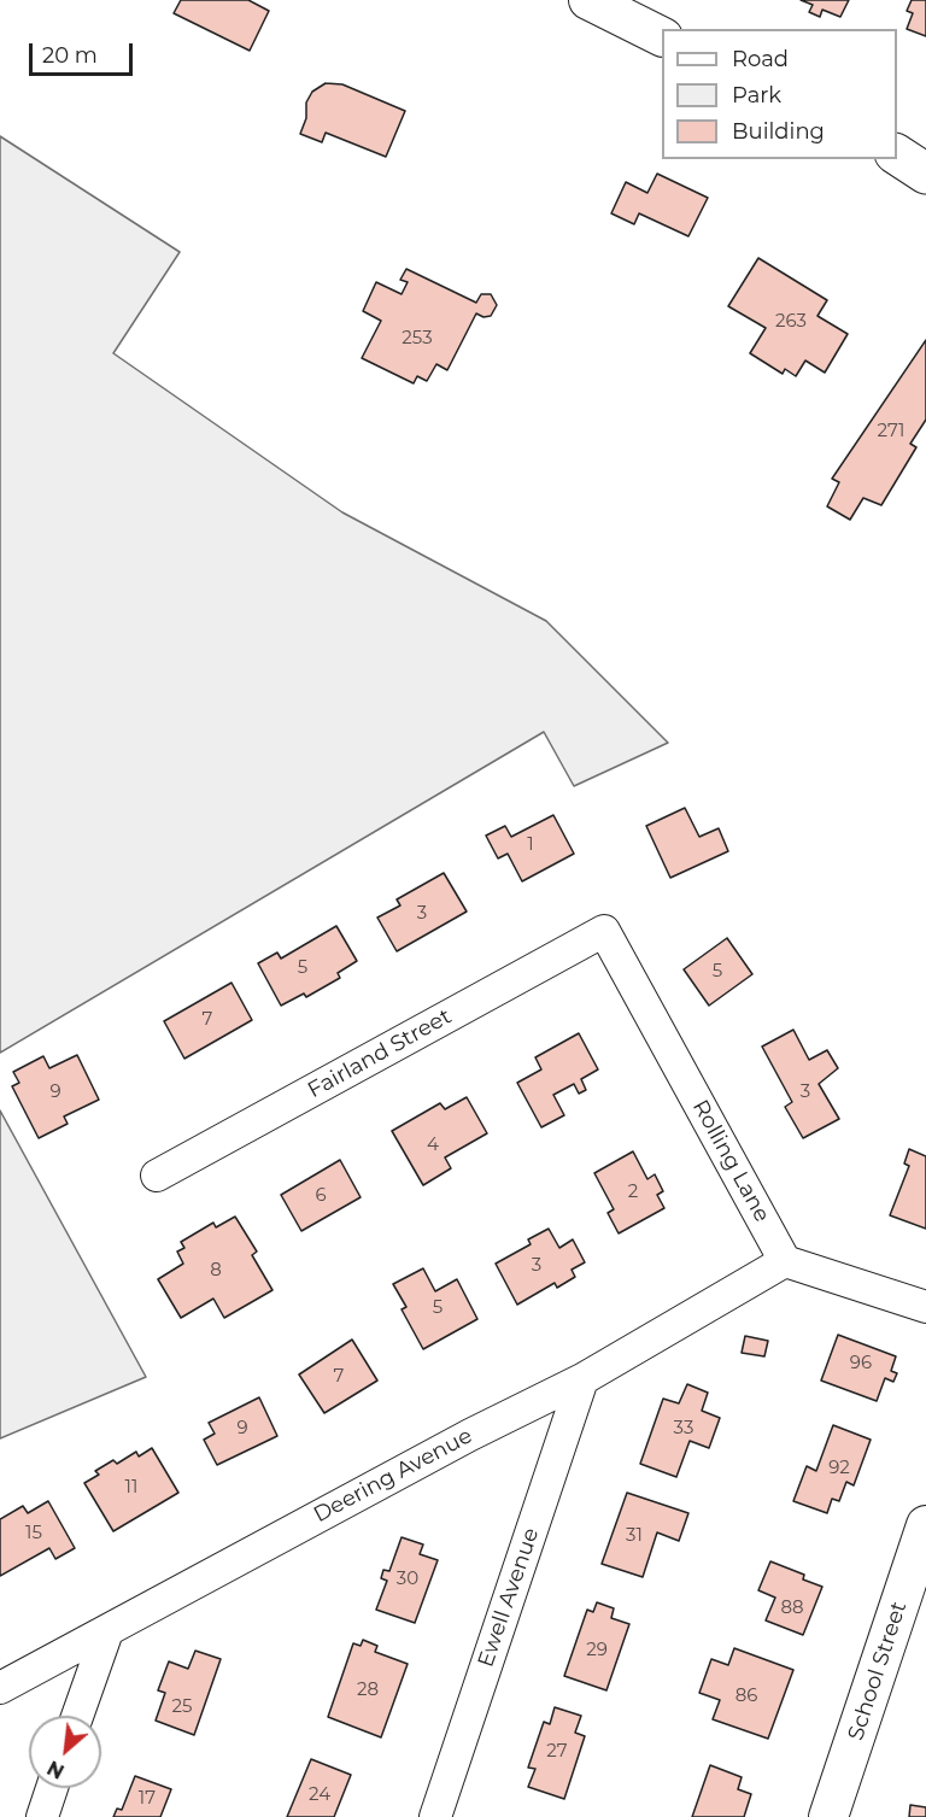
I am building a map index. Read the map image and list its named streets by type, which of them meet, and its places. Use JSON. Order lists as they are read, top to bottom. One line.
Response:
{"streets":{"street":["Fairland Street","Rolling Lane","Deering Avenue","Ewell Avenue","School Street"]},"crossings":[["Fairland Street","Rolling Lane"],["Rolling Lane","Deering Avenue"],["Deering Avenue","Ewell Avenue"]],"house_numbers":["263","253","271","1","3","5","5","7","9","3","4","2","6","3","8","5","96","7","9","33","92","11","15","31","30","88","29","28","86","25","27","24","17"],"legend":["Road","Park","Building"],"scale_bar":"20 m","north":"bottom left"}
